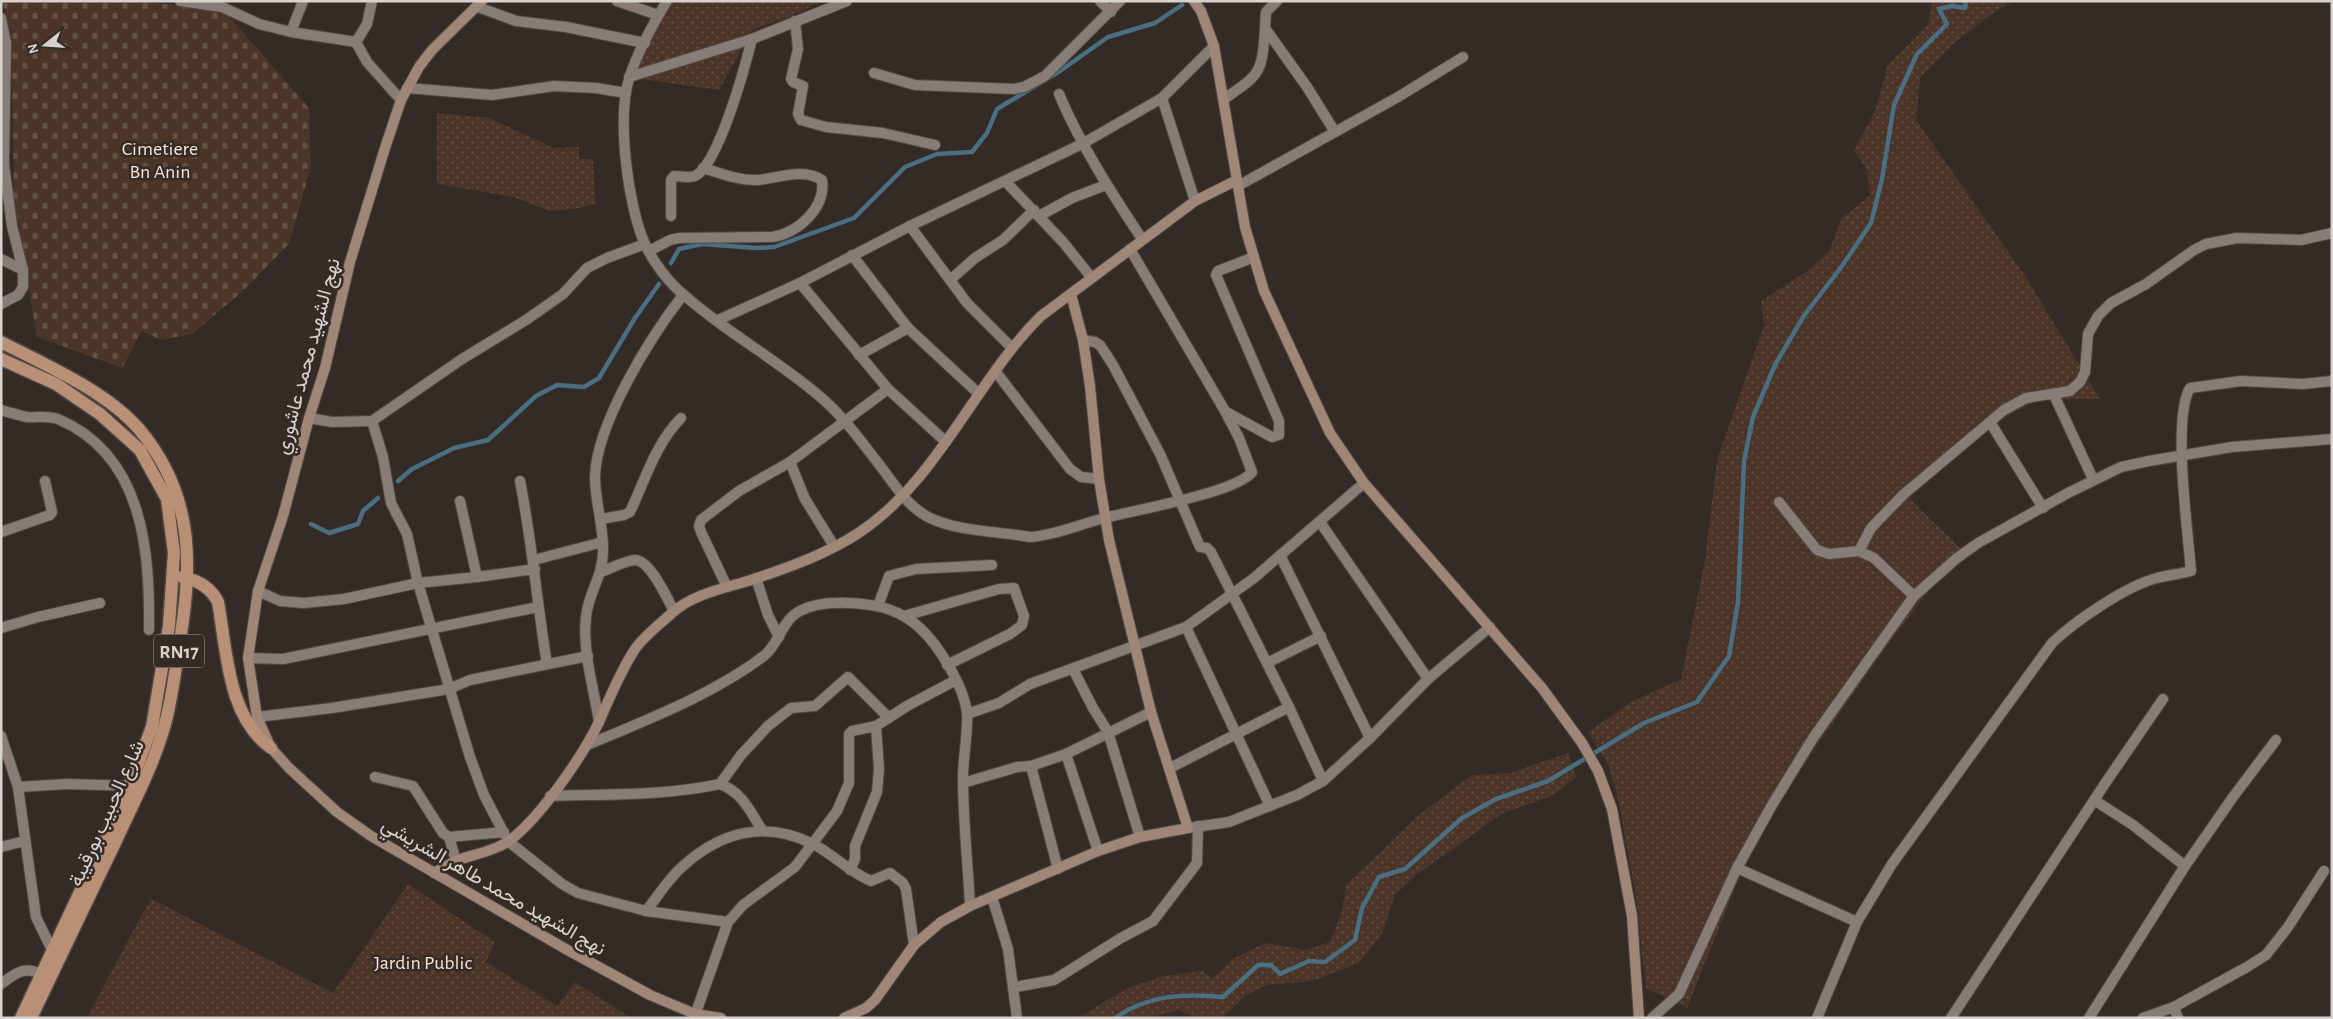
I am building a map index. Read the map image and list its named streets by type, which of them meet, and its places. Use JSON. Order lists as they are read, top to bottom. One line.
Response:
{"streets":{"main road":["RN17","شارع الحبيب بورقيبة"],"street":["نهج الشهيد محمد عاشوري","نهج الشهيد محمد طاهر الشريشي"]},"crossings":[["نهج الشهيد محمد عاشوري","نهج الشهيد محمد طاهر الشريشي"]],"parks":["Cimetiere Bn Anin","Jardin Public"],"north":"left"}
